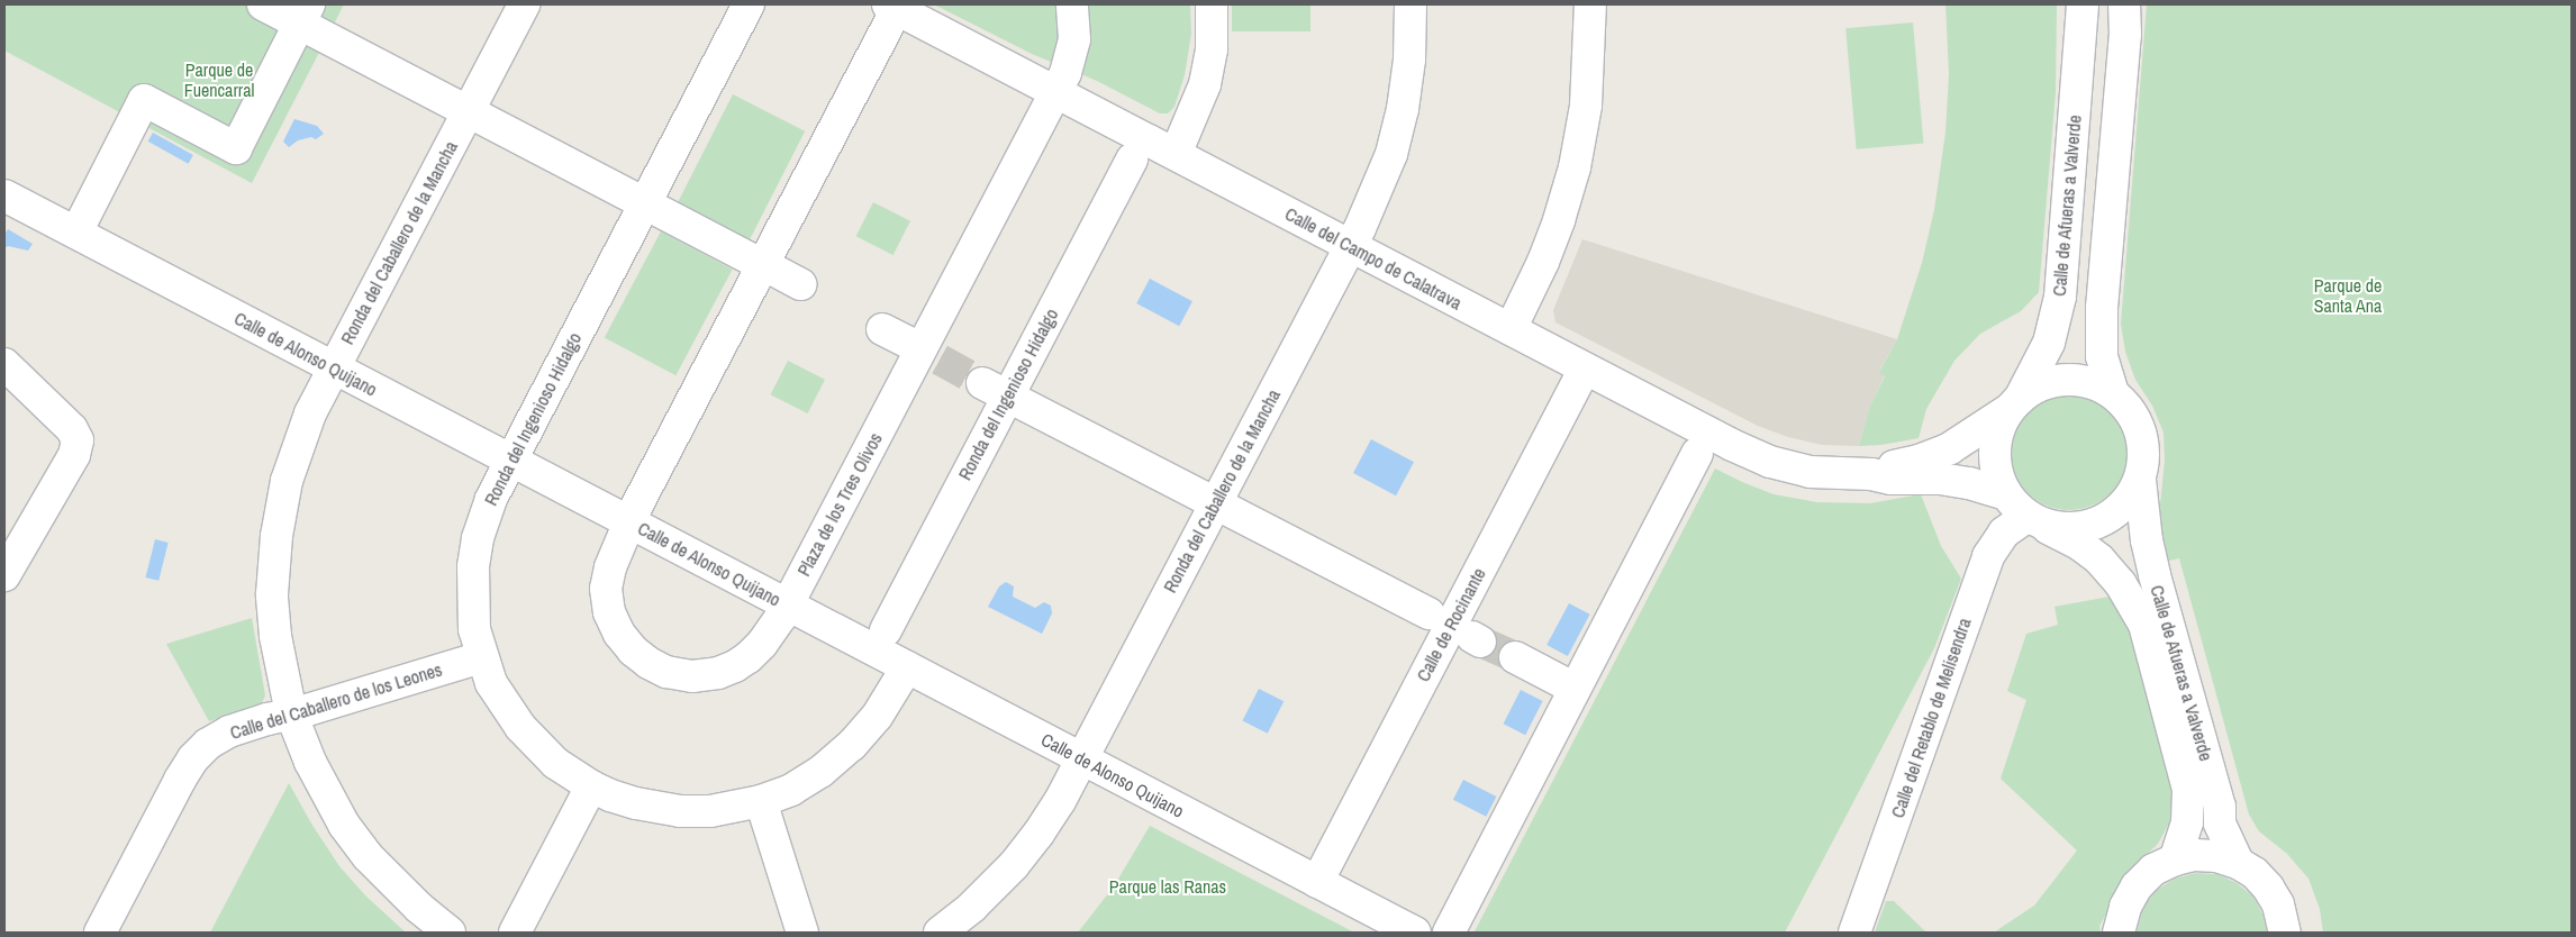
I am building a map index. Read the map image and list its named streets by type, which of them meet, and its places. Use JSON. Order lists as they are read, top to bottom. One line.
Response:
{"streets":{"street":["Calle de Afueras a Valverde","Ronda del Caballero de la Mancha","Calle del Campo de Calatrava","Calle de Alonso Quijano","Ronda del Ingenioso Hidalgo","Plaza de los Tres Olivos","Calle de Rocinante","Calle del Caballero de los Leones","Calle del Retablo de Melisendra"]},"crossings":[["Calle de Afueras a Valverde","Calle del Campo de Calatrava"],["Calle de Afueras a Valverde","Calle del Retablo de Melisendra"],["Ronda del Caballero de la Mancha","Calle del Campo de Calatrava"],["Ronda del Caballero de la Mancha","Calle de Alonso Quijano"],["Ronda del Caballero de la Mancha","Calle del Caballero de los Leones"],["Calle del Campo de Calatrava","Plaza de los Tres Olivos"],["Calle del Campo de Calatrava","Calle de Rocinante"],["Calle del Campo de Calatrava","Calle del Retablo de Melisendra"],["Calle de Alonso Quijano","Ronda del Ingenioso Hidalgo"],["Calle de Alonso Quijano","Plaza de los Tres Olivos"],["Calle de Alonso Quijano","Calle de Rocinante"],["Ronda del Ingenioso Hidalgo","Calle del Caballero de los Leones"]],"parks":["Parque de Fuencarral","Parque de Santa Ana","Parque las Ranas"]}
